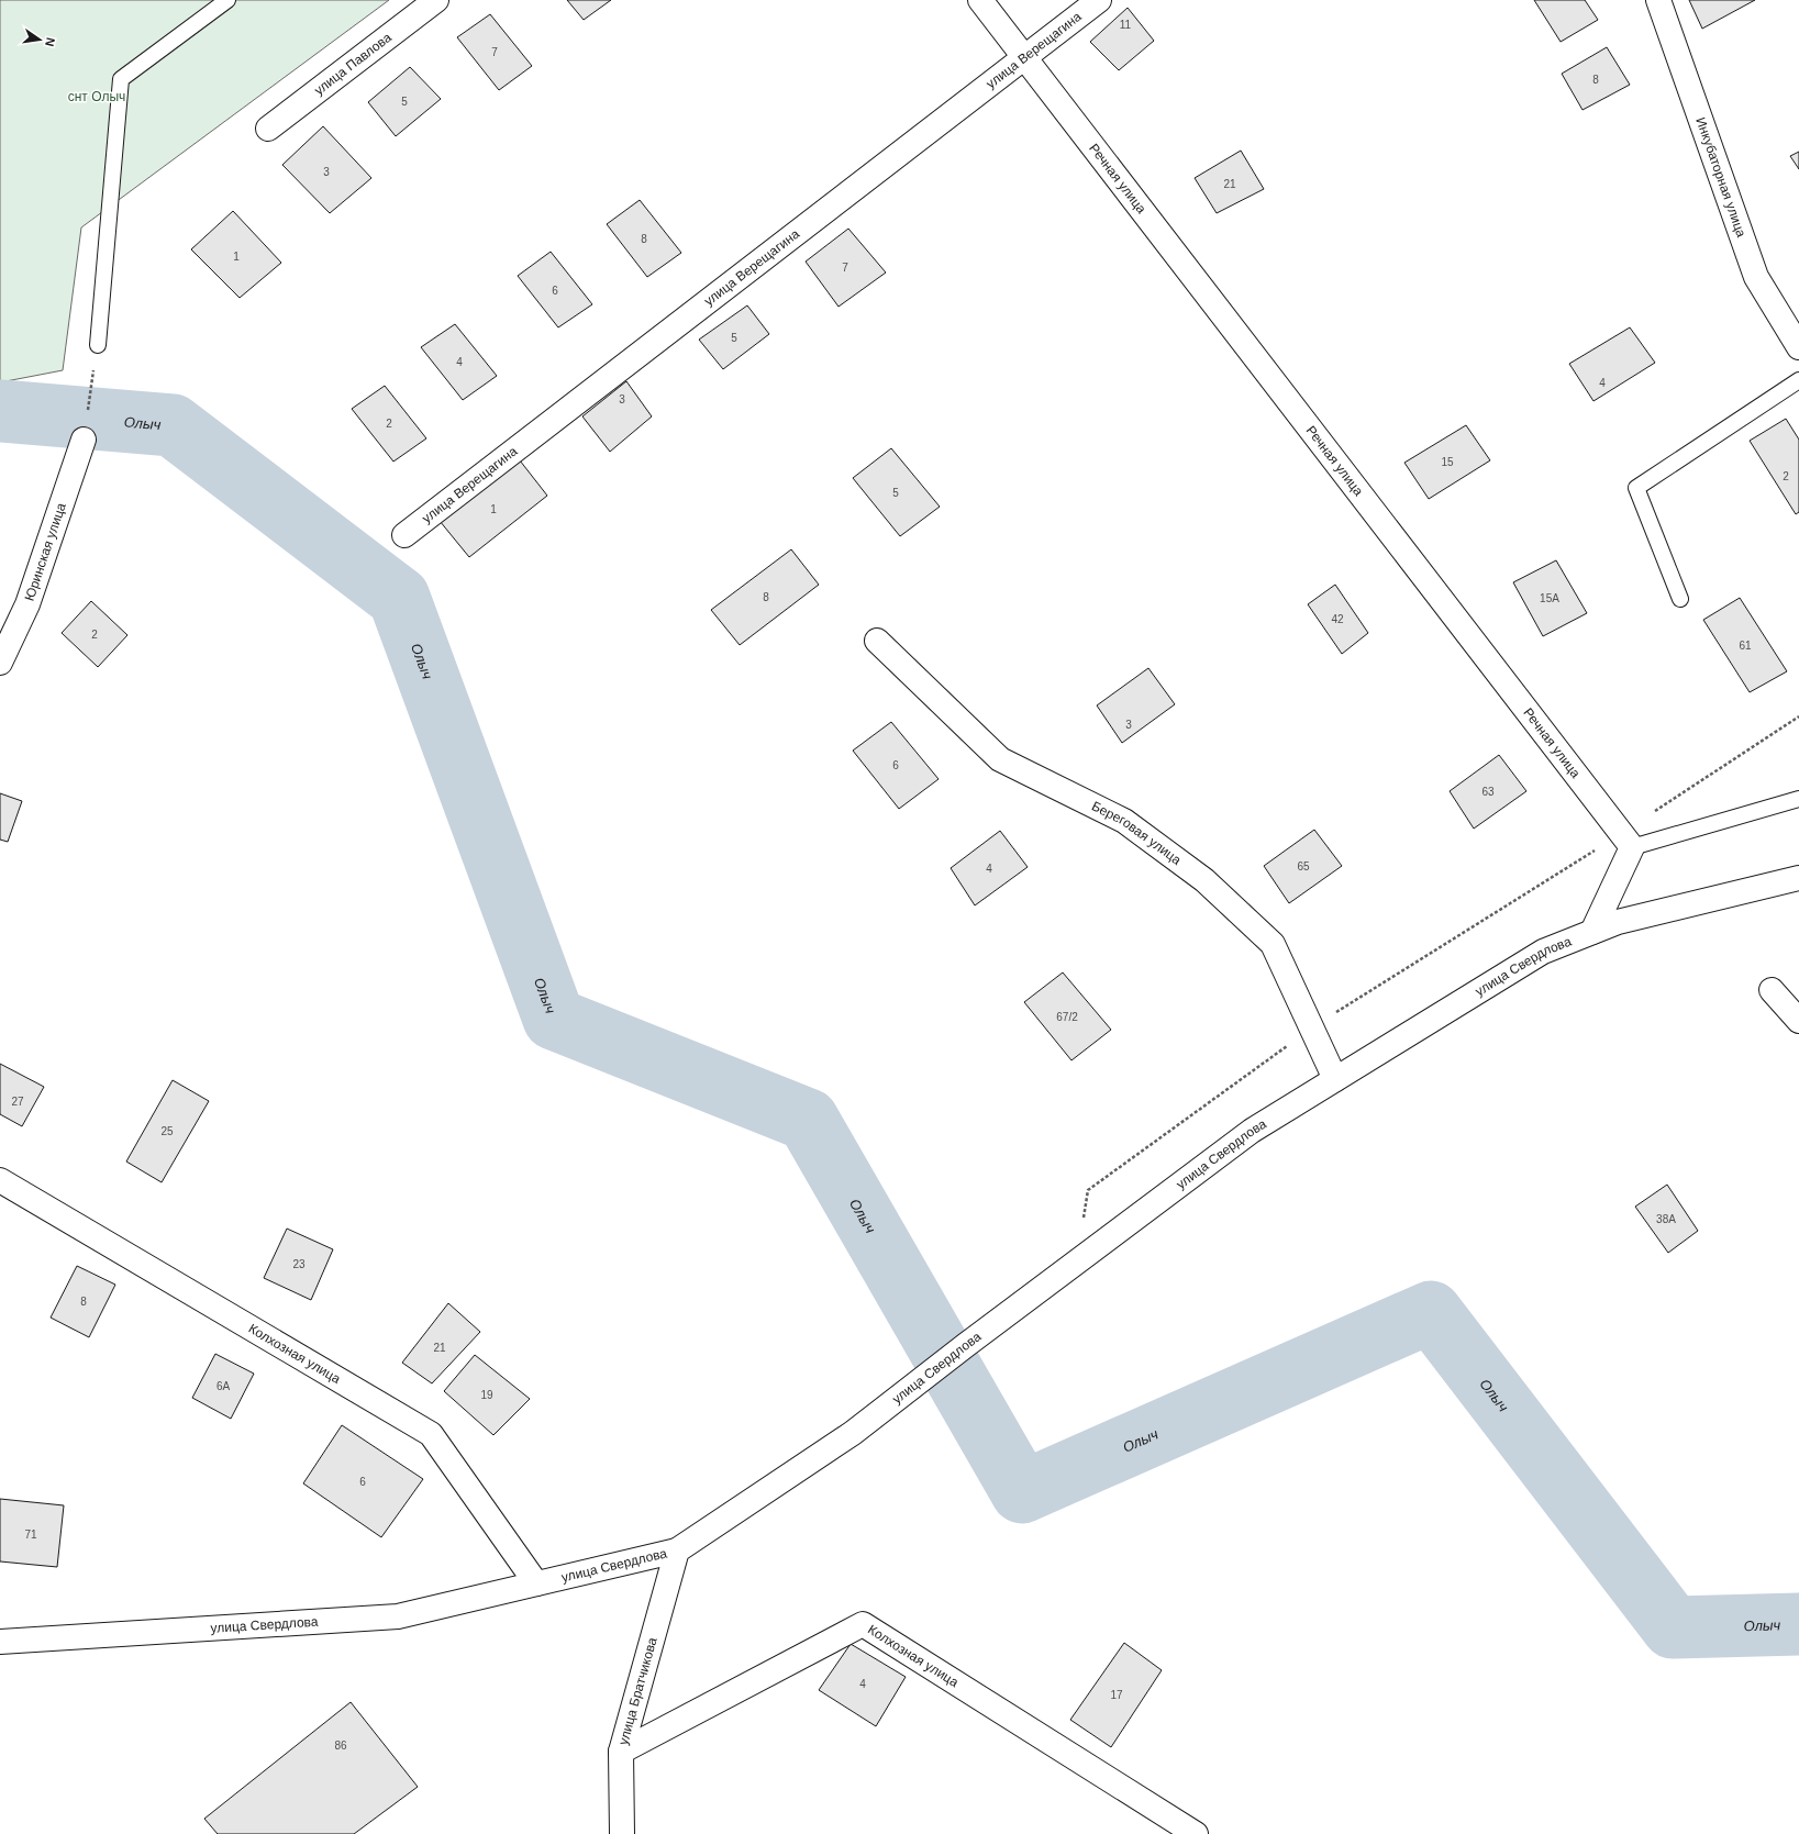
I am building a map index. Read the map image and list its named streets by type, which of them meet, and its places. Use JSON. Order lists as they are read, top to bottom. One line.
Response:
{"streets":{"street":["улица Верещагина","улица Павлова","Инкубаторная улица","Речная улица","Юринская улица","Береговая улица","улица Свердлова","Колхозная улица","улица Братчикова"]},"crossings":[["улица Верещагина","Речная улица"],["Береговая улица","улица Свердлова"],["улица Свердлова","Колхозная улица"],["улица Свердлова","улица Братчикова"],["Колхозная улица","улица Братчикова"]],"water":["Олыч"],"parks":["снт Олыч"],"house_numbers":["11","7","8","5","3","21","8","1","7","6","5","4","4","3","2","15","2","5","1","8","15А","42","2","61","3","6","63","65","4","67/2","27","25","38А","23","8","21","6А","19","6","71","4","17","86"],"north":"right"}
